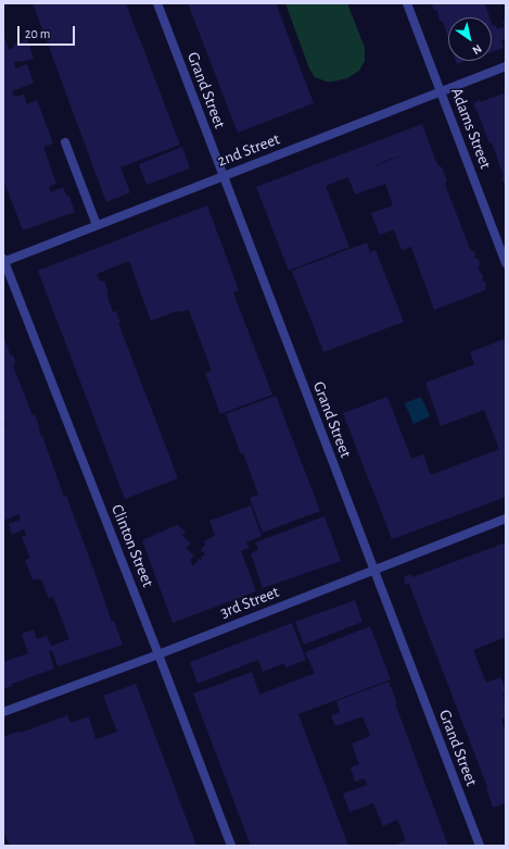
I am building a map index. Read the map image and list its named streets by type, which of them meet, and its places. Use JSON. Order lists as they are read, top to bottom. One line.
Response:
{"streets":{"street":["Grand Street","Adams Street","2nd Street","Clinton Street","3rd Street"]},"crossings":[["Grand Street","2nd Street"],["Grand Street","3rd Street"],["Adams Street","2nd Street"],["2nd Street","Clinton Street"],["Clinton Street","3rd Street"]],"scale_bar":"20 m","north":"bottom right"}
